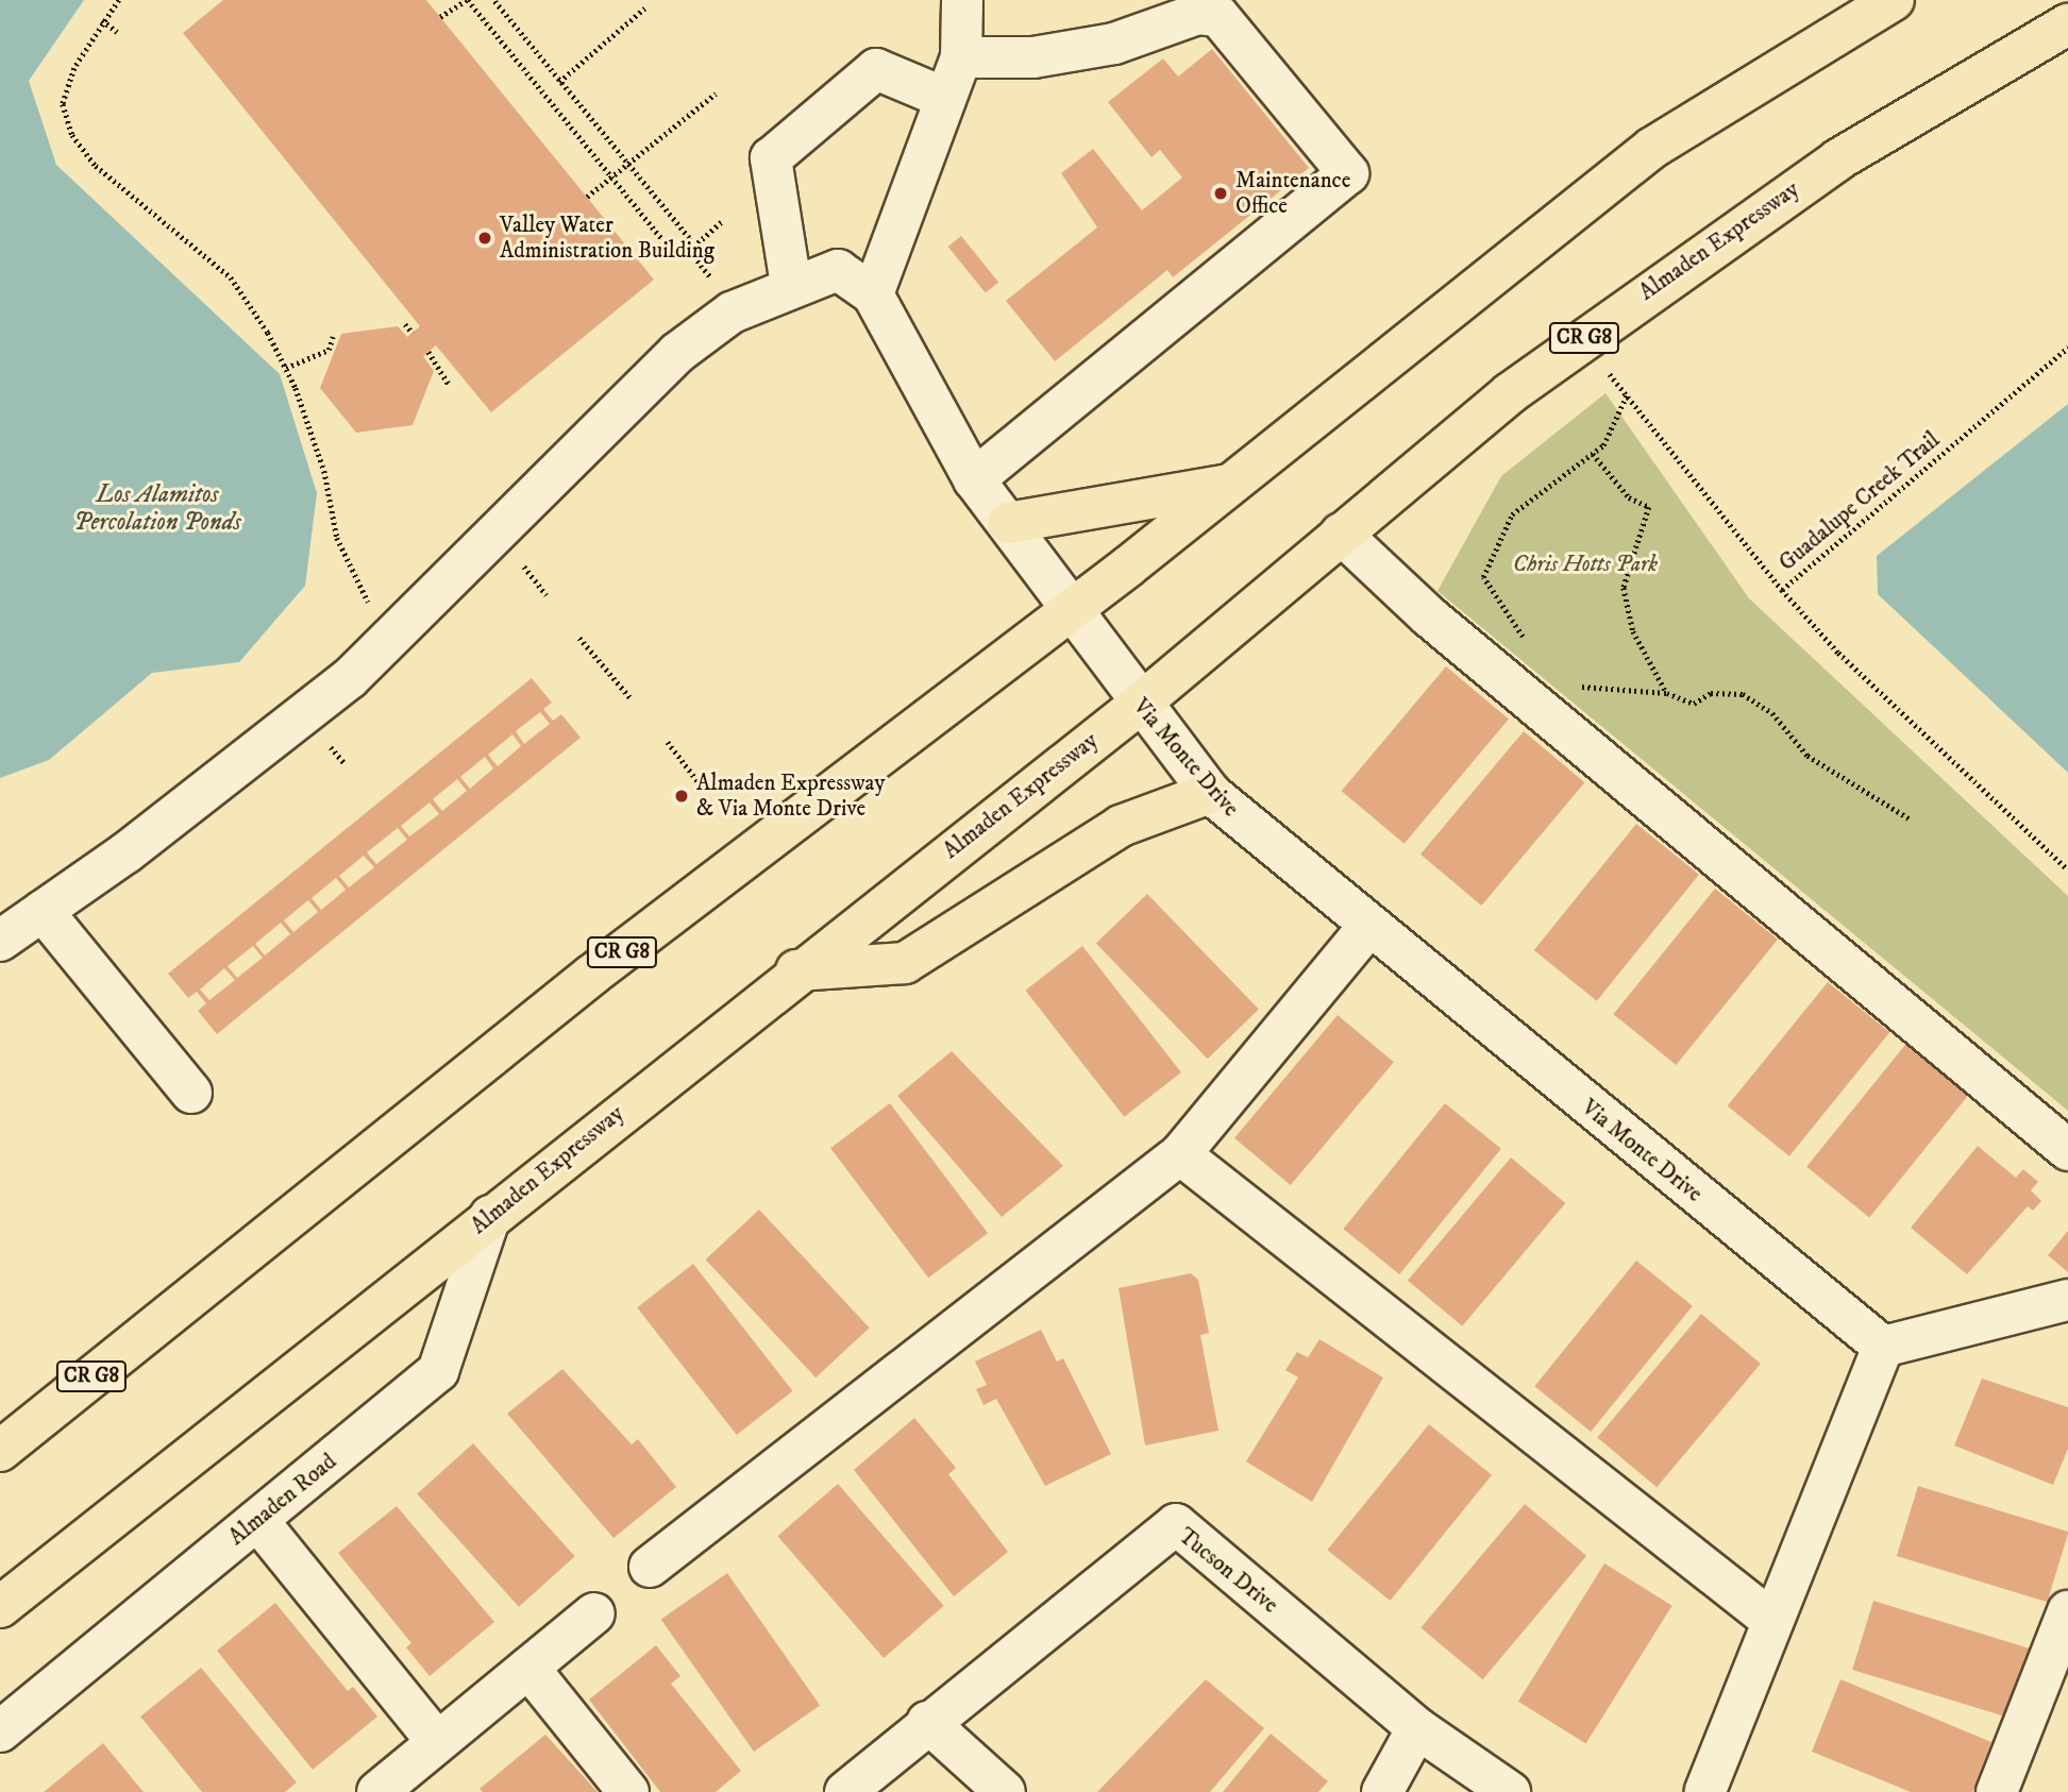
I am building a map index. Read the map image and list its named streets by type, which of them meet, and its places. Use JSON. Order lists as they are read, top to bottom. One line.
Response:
{"streets":{"main road":["Almaden Expressway","CR G8"],"street":["Via Monte Drive","Almaden Road","Tucson Drive"],"path":["Guadalupe Creek Trail"]},"crossings":[["Almaden Expressway","Guadalupe Creek Trail"],["Almaden Expressway","Via Monte Drive"],["Almaden Expressway","Almaden Road"],["CR G8","Via Monte Drive"]],"water":["Los Alamitos Percolation Ponds"],"parks":["Chris Hotts Park"],"places":["Maintenance Office","Valley Water Administration Building","Almaden Expressway & Via Monte Drive"]}
